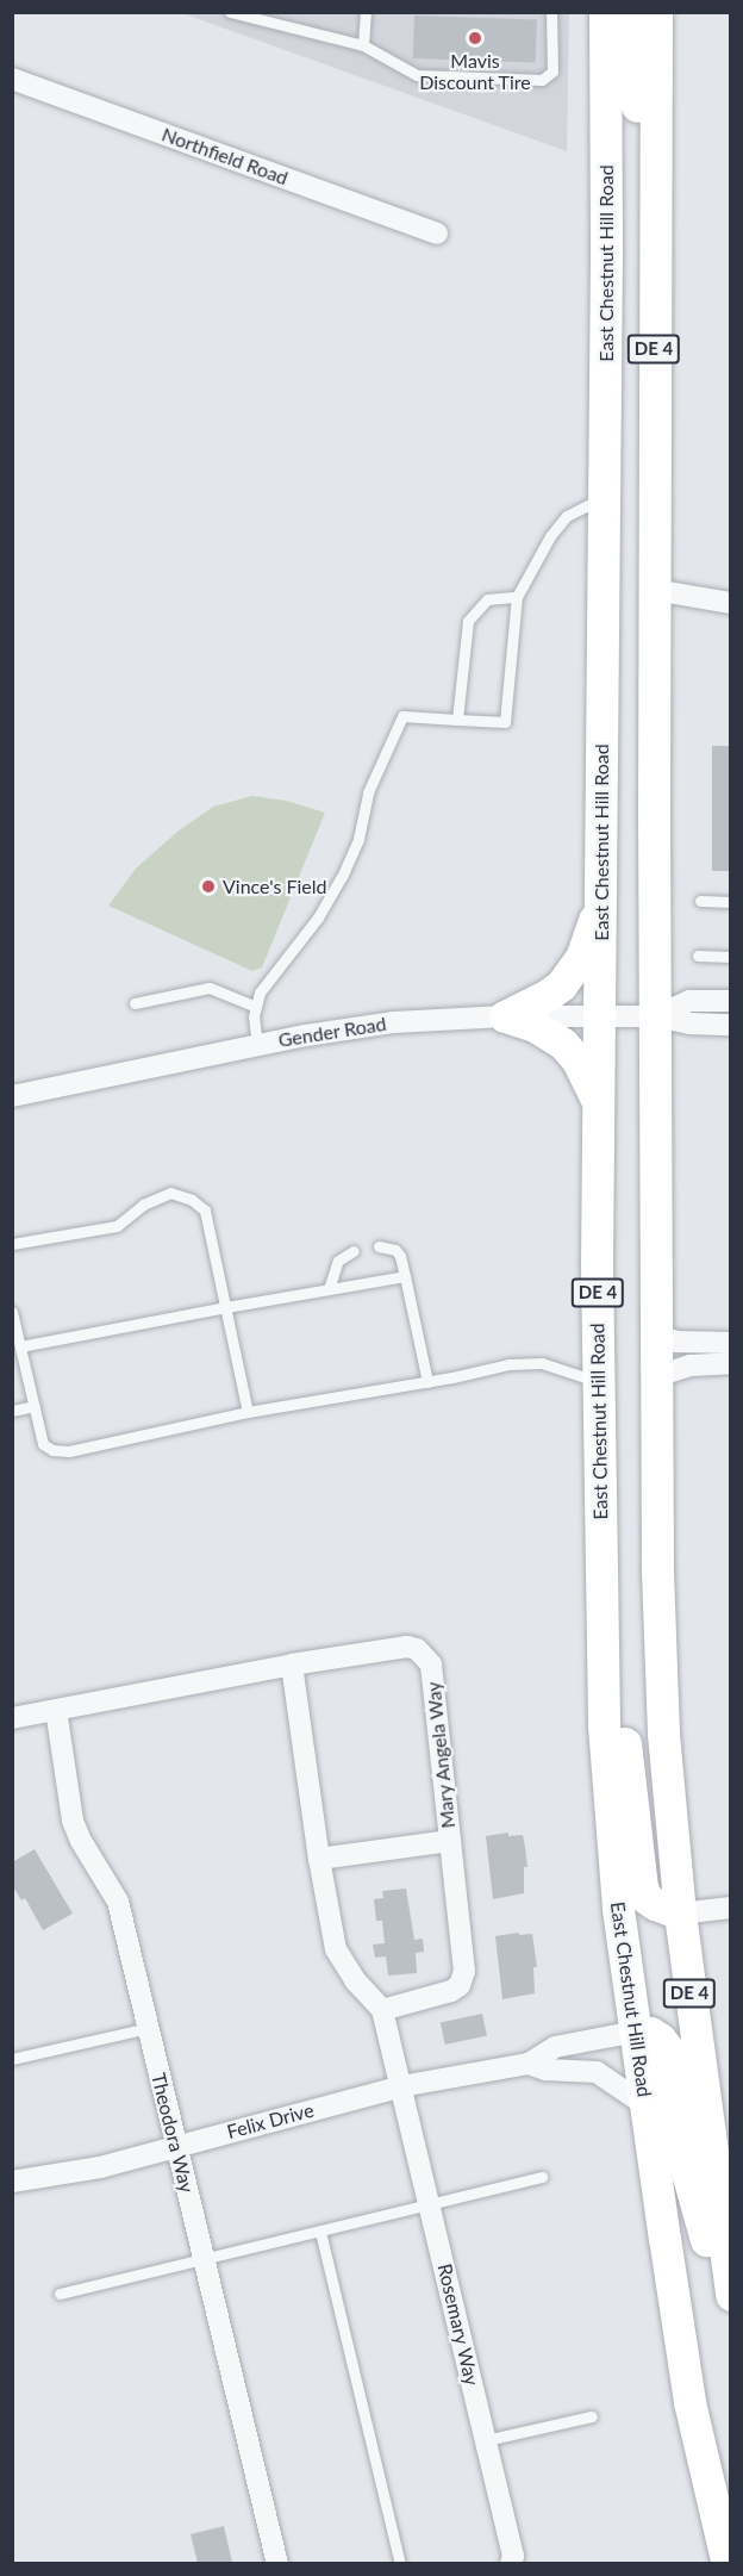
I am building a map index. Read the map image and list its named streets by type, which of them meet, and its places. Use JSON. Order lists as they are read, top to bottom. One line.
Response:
{"streets":{"main road":["East Chestnut Hill Road","DE 4"],"street":["Northfield Road","Gender Road","Mary Angela Way","Felix Drive","Theodora Way","Rosemary Way"]},"crossings":[["East Chestnut Hill Road","Gender Road"],["East Chestnut Hill Road","Felix Drive"],["DE 4","Gender Road"],["Mary Angela Way","Theodora Way"],["Felix Drive","Theodora Way"],["Felix Drive","Rosemary Way"]],"places":["Mavis Discount Tire","Vince's Field"]}
